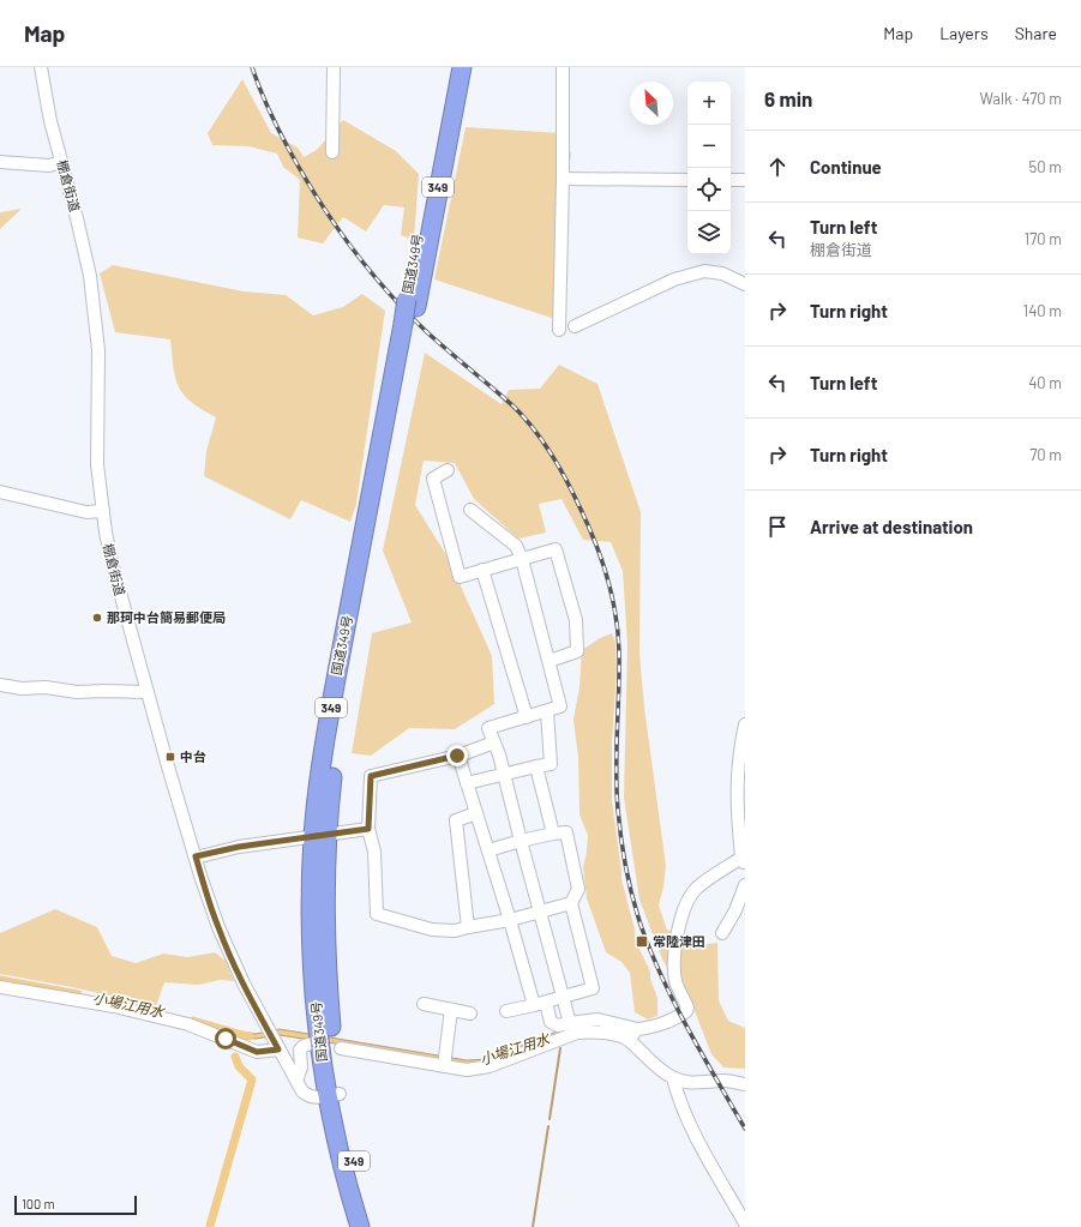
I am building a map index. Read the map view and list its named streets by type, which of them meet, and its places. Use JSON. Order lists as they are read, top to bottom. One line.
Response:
{"streets":{"highway":["349","国道349号"],"street":["棚倉街道"]},"crossings":[["棚倉街道","国道349号"]],"water":["小場江用水"],"places":{"other":["那珂中台簡易郵便局"],"transit":["中台","常陸津田"]},"scale_bar":"100 m","north":"top left","page":{"header":"Map","nav":["Map","Layers","Share"],"heading":["6 min","Walk · 470 m"],"map_buttons":["+","−"],"list":[["Continue","50 m"],["Turn left","棚倉街道","170 m"],["Turn right","140 m"],["Turn left","40 m"],["Turn right","70 m"],"Arrive at destination"],"scale":"100 m"}}
